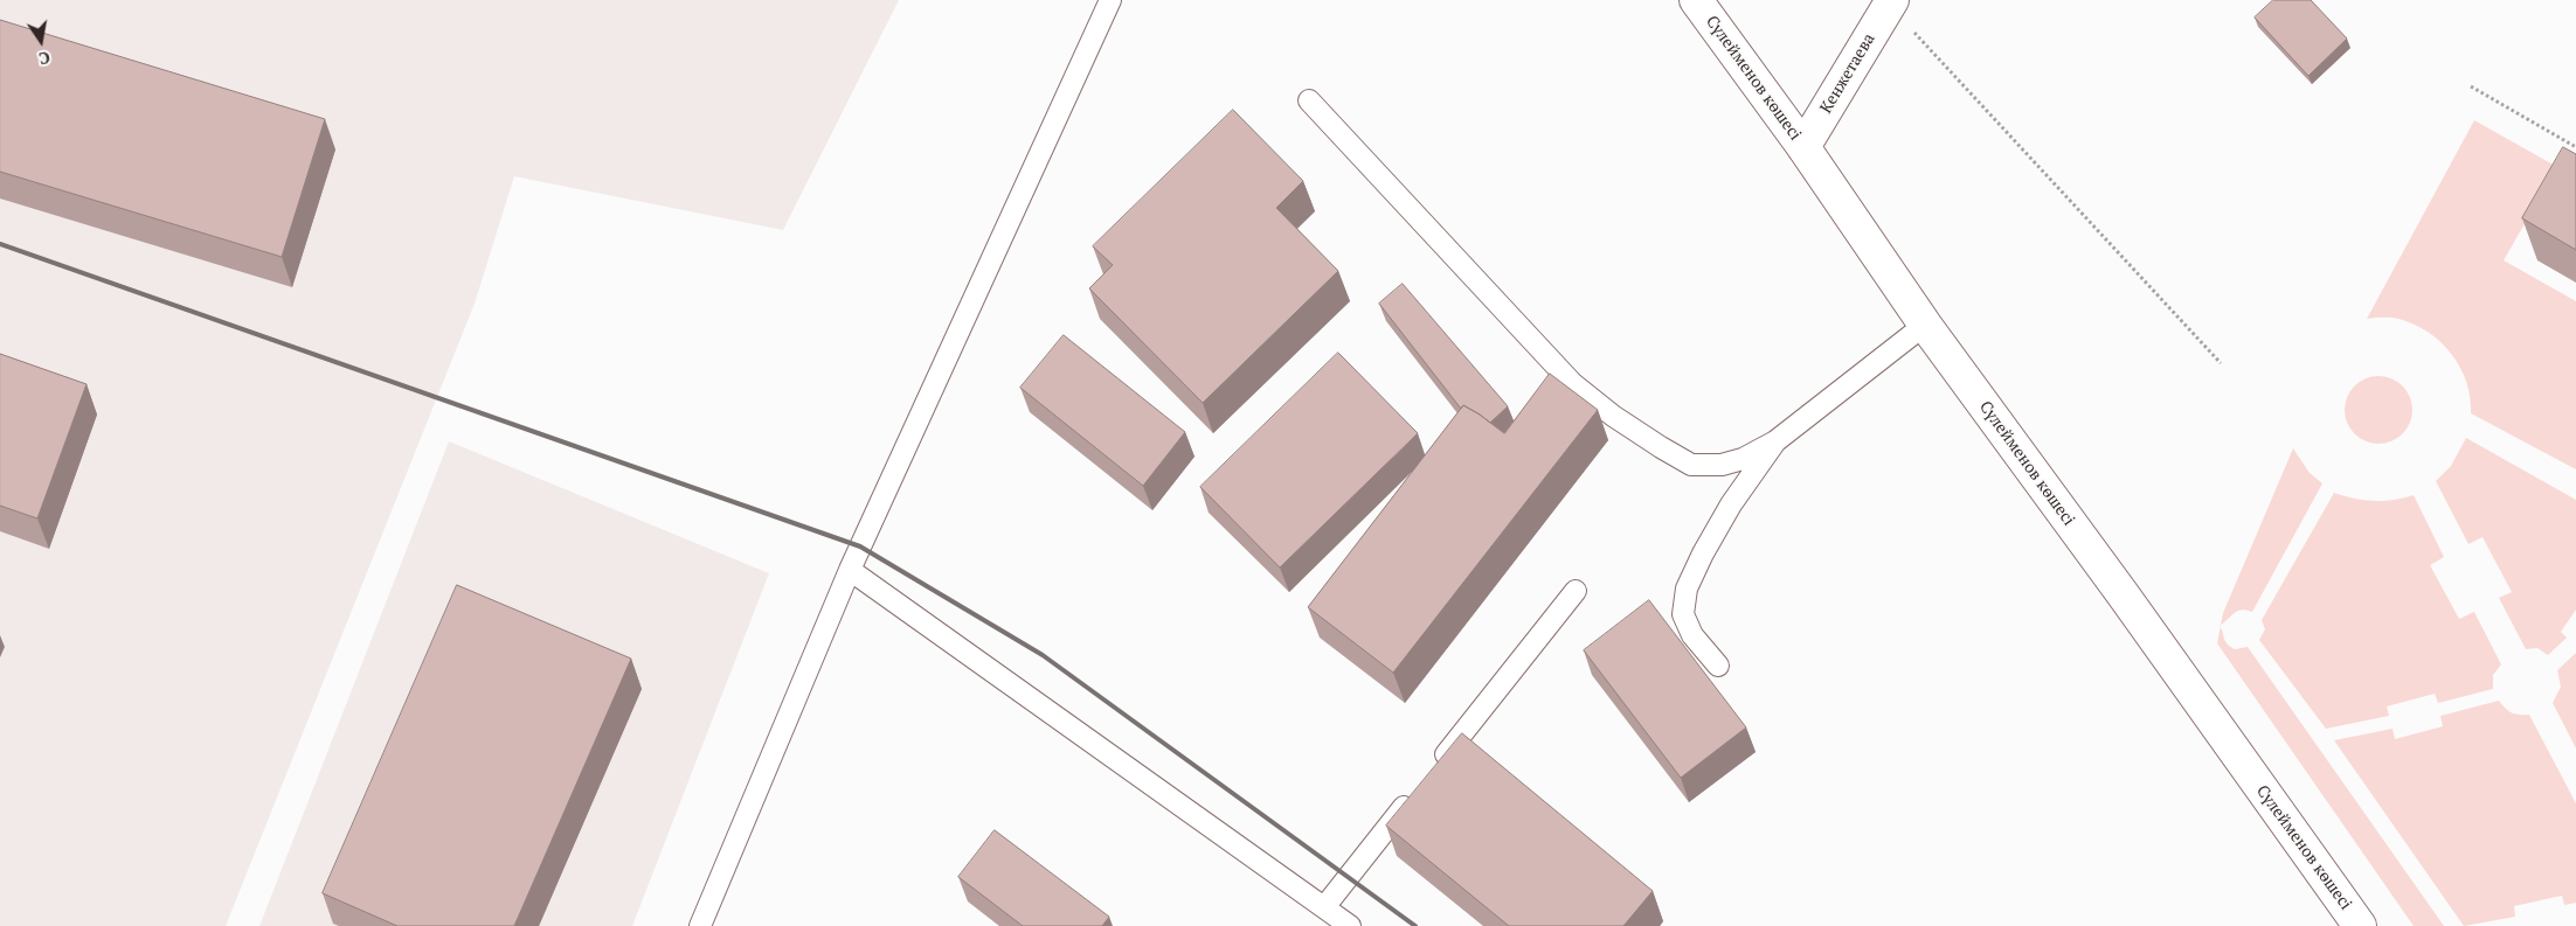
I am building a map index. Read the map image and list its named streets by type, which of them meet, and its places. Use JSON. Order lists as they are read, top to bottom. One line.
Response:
{"streets":{"street":["Кенжетаева","Сүлейменов көшесі"]},"crossings":[["Кенжетаева","Сүлейменов көшесі"]],"north":"bottom"}
